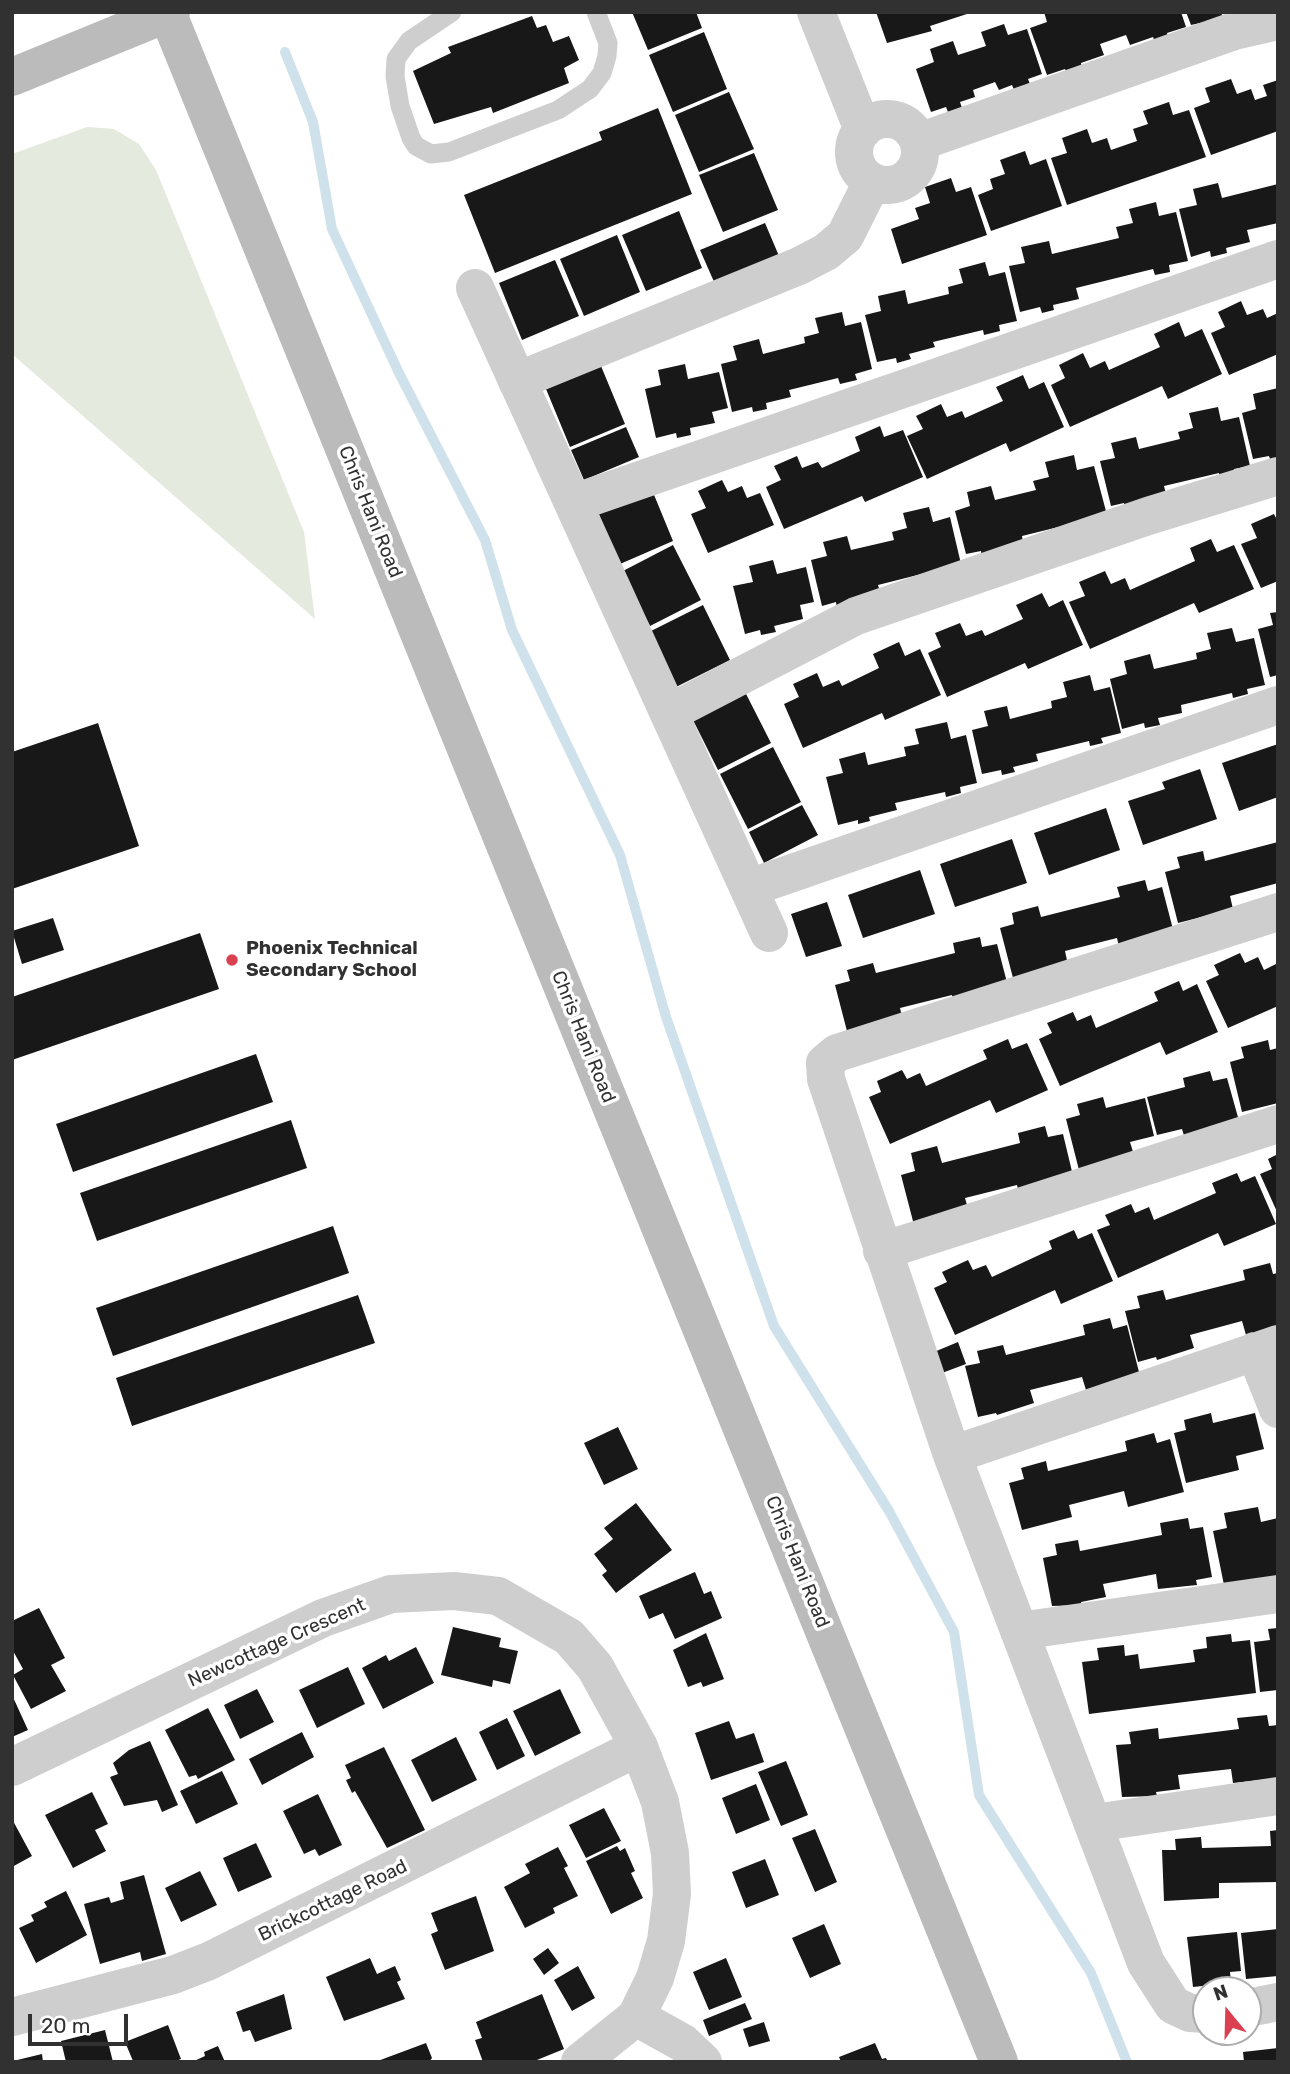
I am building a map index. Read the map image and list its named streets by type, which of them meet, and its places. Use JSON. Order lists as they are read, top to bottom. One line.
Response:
{"streets":{"main road":["Chris Hani Road"],"street":["Newcottage Crescent","Brickcottage Road"]},"crossings":[["Newcottage Crescent","Brickcottage Road"]],"places":["Phoenix Technical Secondary School"],"scale_bar":"20 m","north":"top"}
